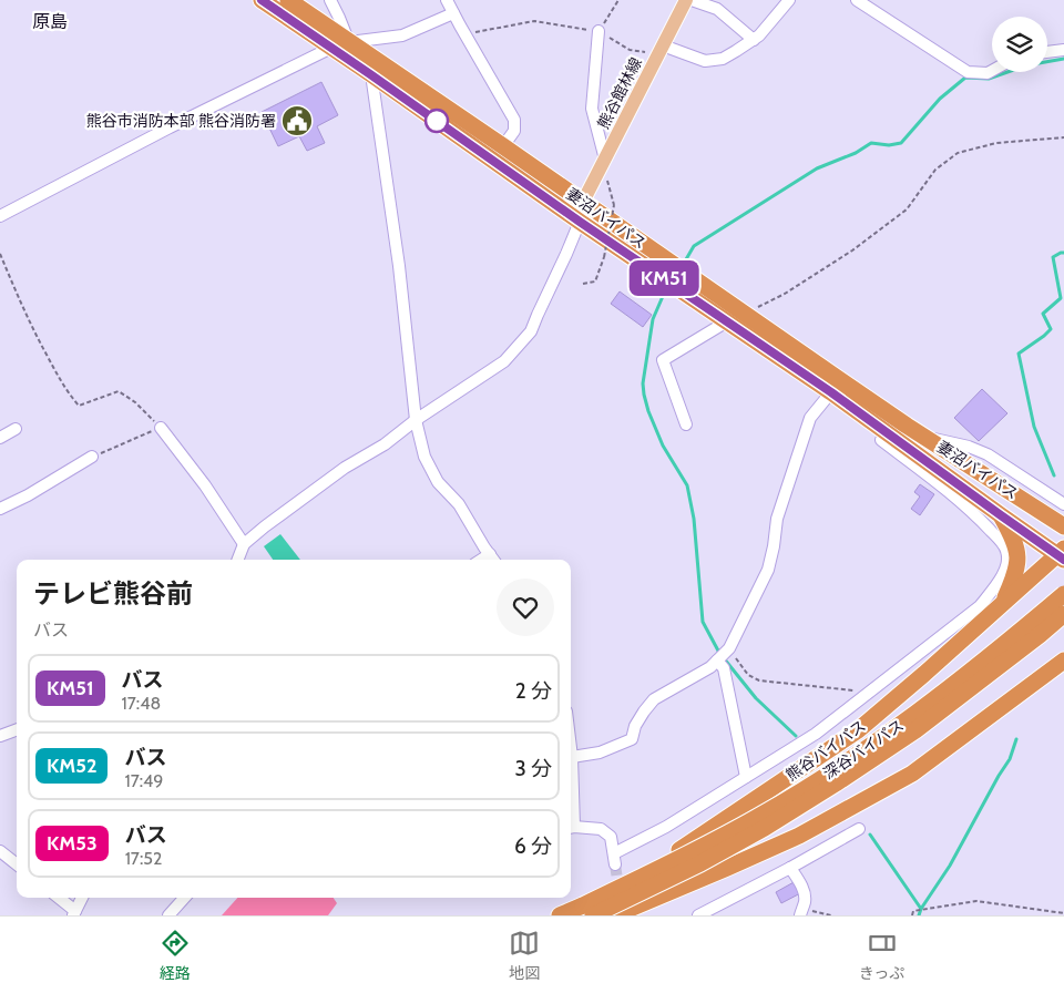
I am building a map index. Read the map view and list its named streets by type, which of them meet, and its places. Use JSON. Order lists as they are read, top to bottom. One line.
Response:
{"streets":{"highway":["妻沼バイパス","深谷バイパス","熊谷バイパス"],"main road":["熊谷館林線"]},"crossings":[["熊谷館林線","妻沼バイパス"],["妻沼バイパス","熊谷バイパス"],["深谷バイパス","熊谷バイパス"]],"districts":["原島"],"places":{"public building":["熊谷市消防本部 熊谷消防署"]},"lines":["bus line KM51"],"page":{"on_map":"KM51","heading":["テレビ熊谷前","バス"],"list":[{"mark":"KM51","name":"バス","note":"17:48","value":"2 分"},{"mark":"KM52","name":"バス","note":"17:49","value":"3 分"},{"mark":"KM53","name":"バス","note":"17:52","value":"6 分"}],"tabs":["経路","地図","きっぷ"]}}
